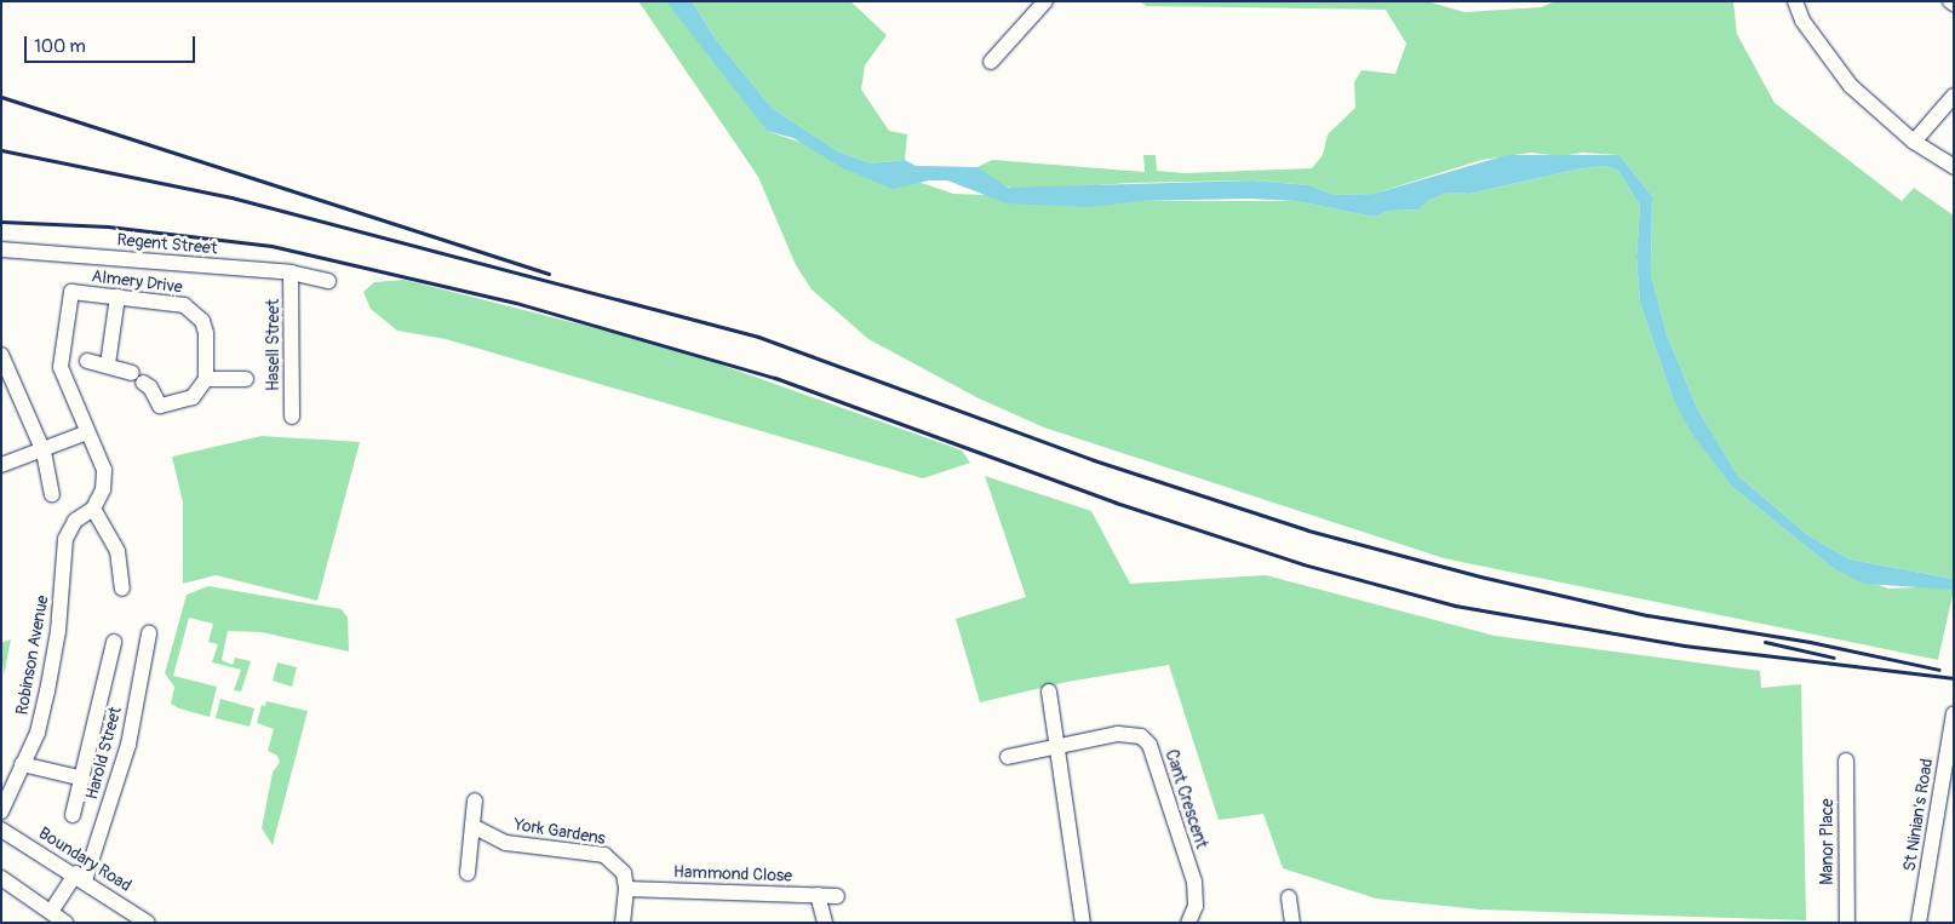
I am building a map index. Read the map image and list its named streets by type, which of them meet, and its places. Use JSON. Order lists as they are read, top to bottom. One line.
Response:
{"streets":{"street":["Regent Street","Almery Drive","Hasell Street","Robinson Avenue","Harold Street","Cant Crescent","St Ninian's Road","York Gardens","Manor Place","Boundary Road","Hammond Close"]},"crossings":[["Regent Street","Hasell Street"],["Almery Drive","Robinson Avenue"],["Harold Street","Boundary Road"],["York Gardens","Hammond Close"]],"scale_bar":"100 m"}
